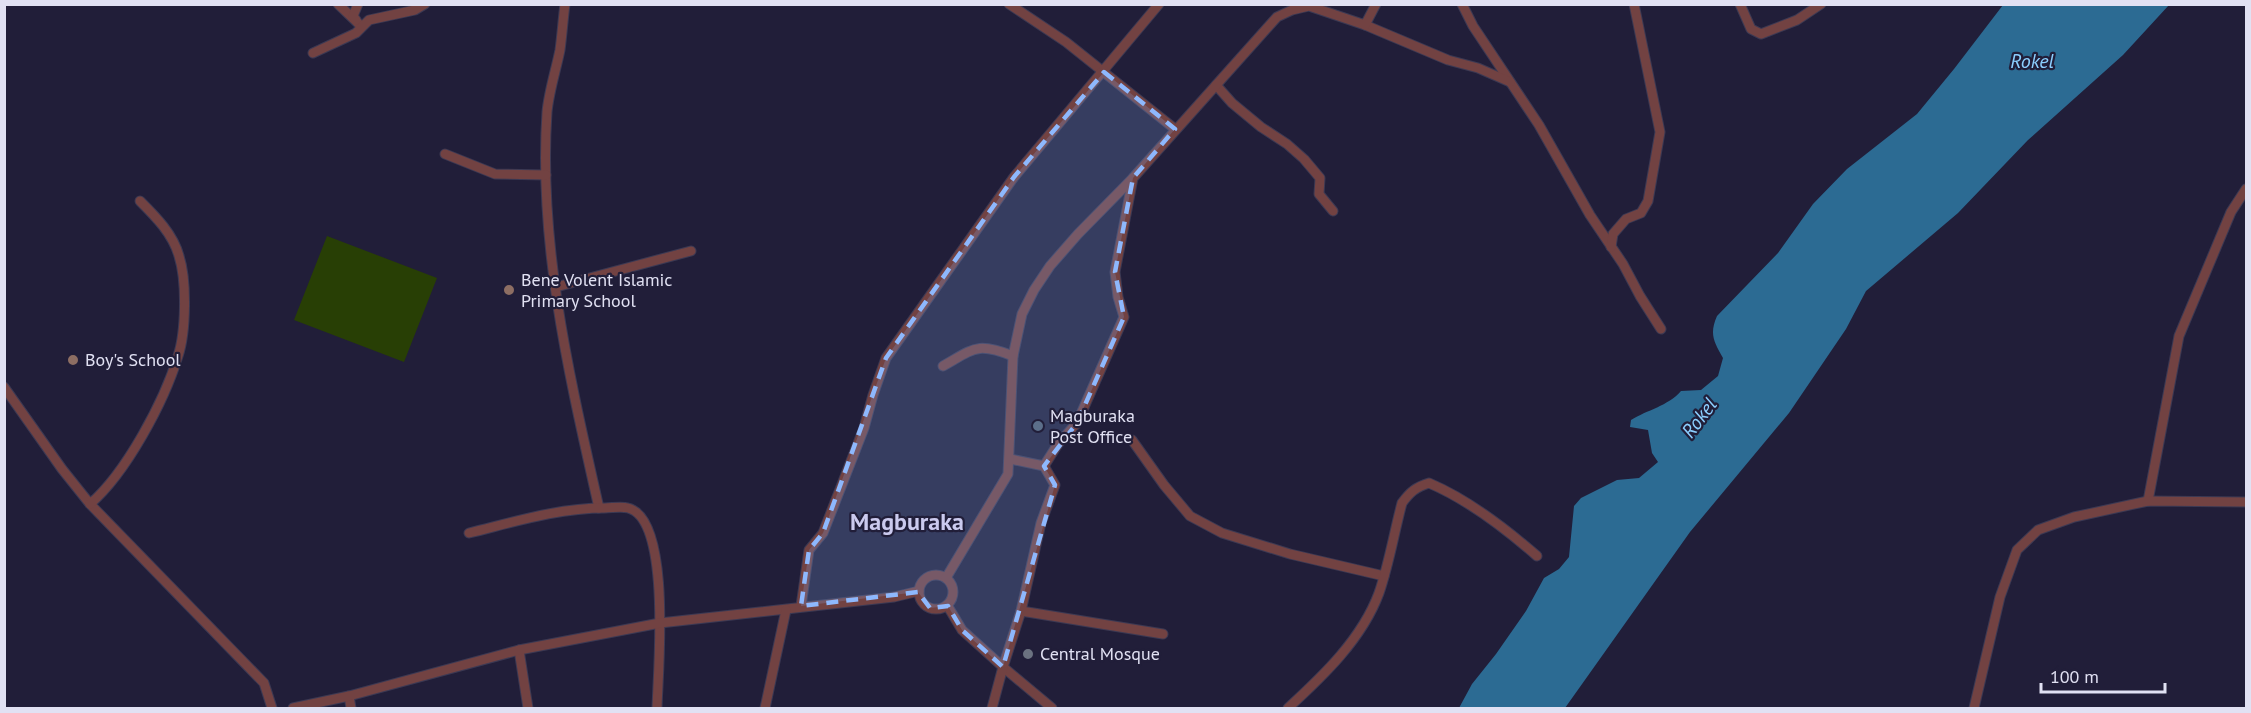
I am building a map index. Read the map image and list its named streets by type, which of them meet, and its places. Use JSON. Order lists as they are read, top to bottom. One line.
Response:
{"districts":["Magburaka"],"water":["Rokel"],"places":["Bene Volent Islamic Primary School","Boy's School","Magburaka Post Office","Central Mosque"],"scale_bar":"100 m"}
